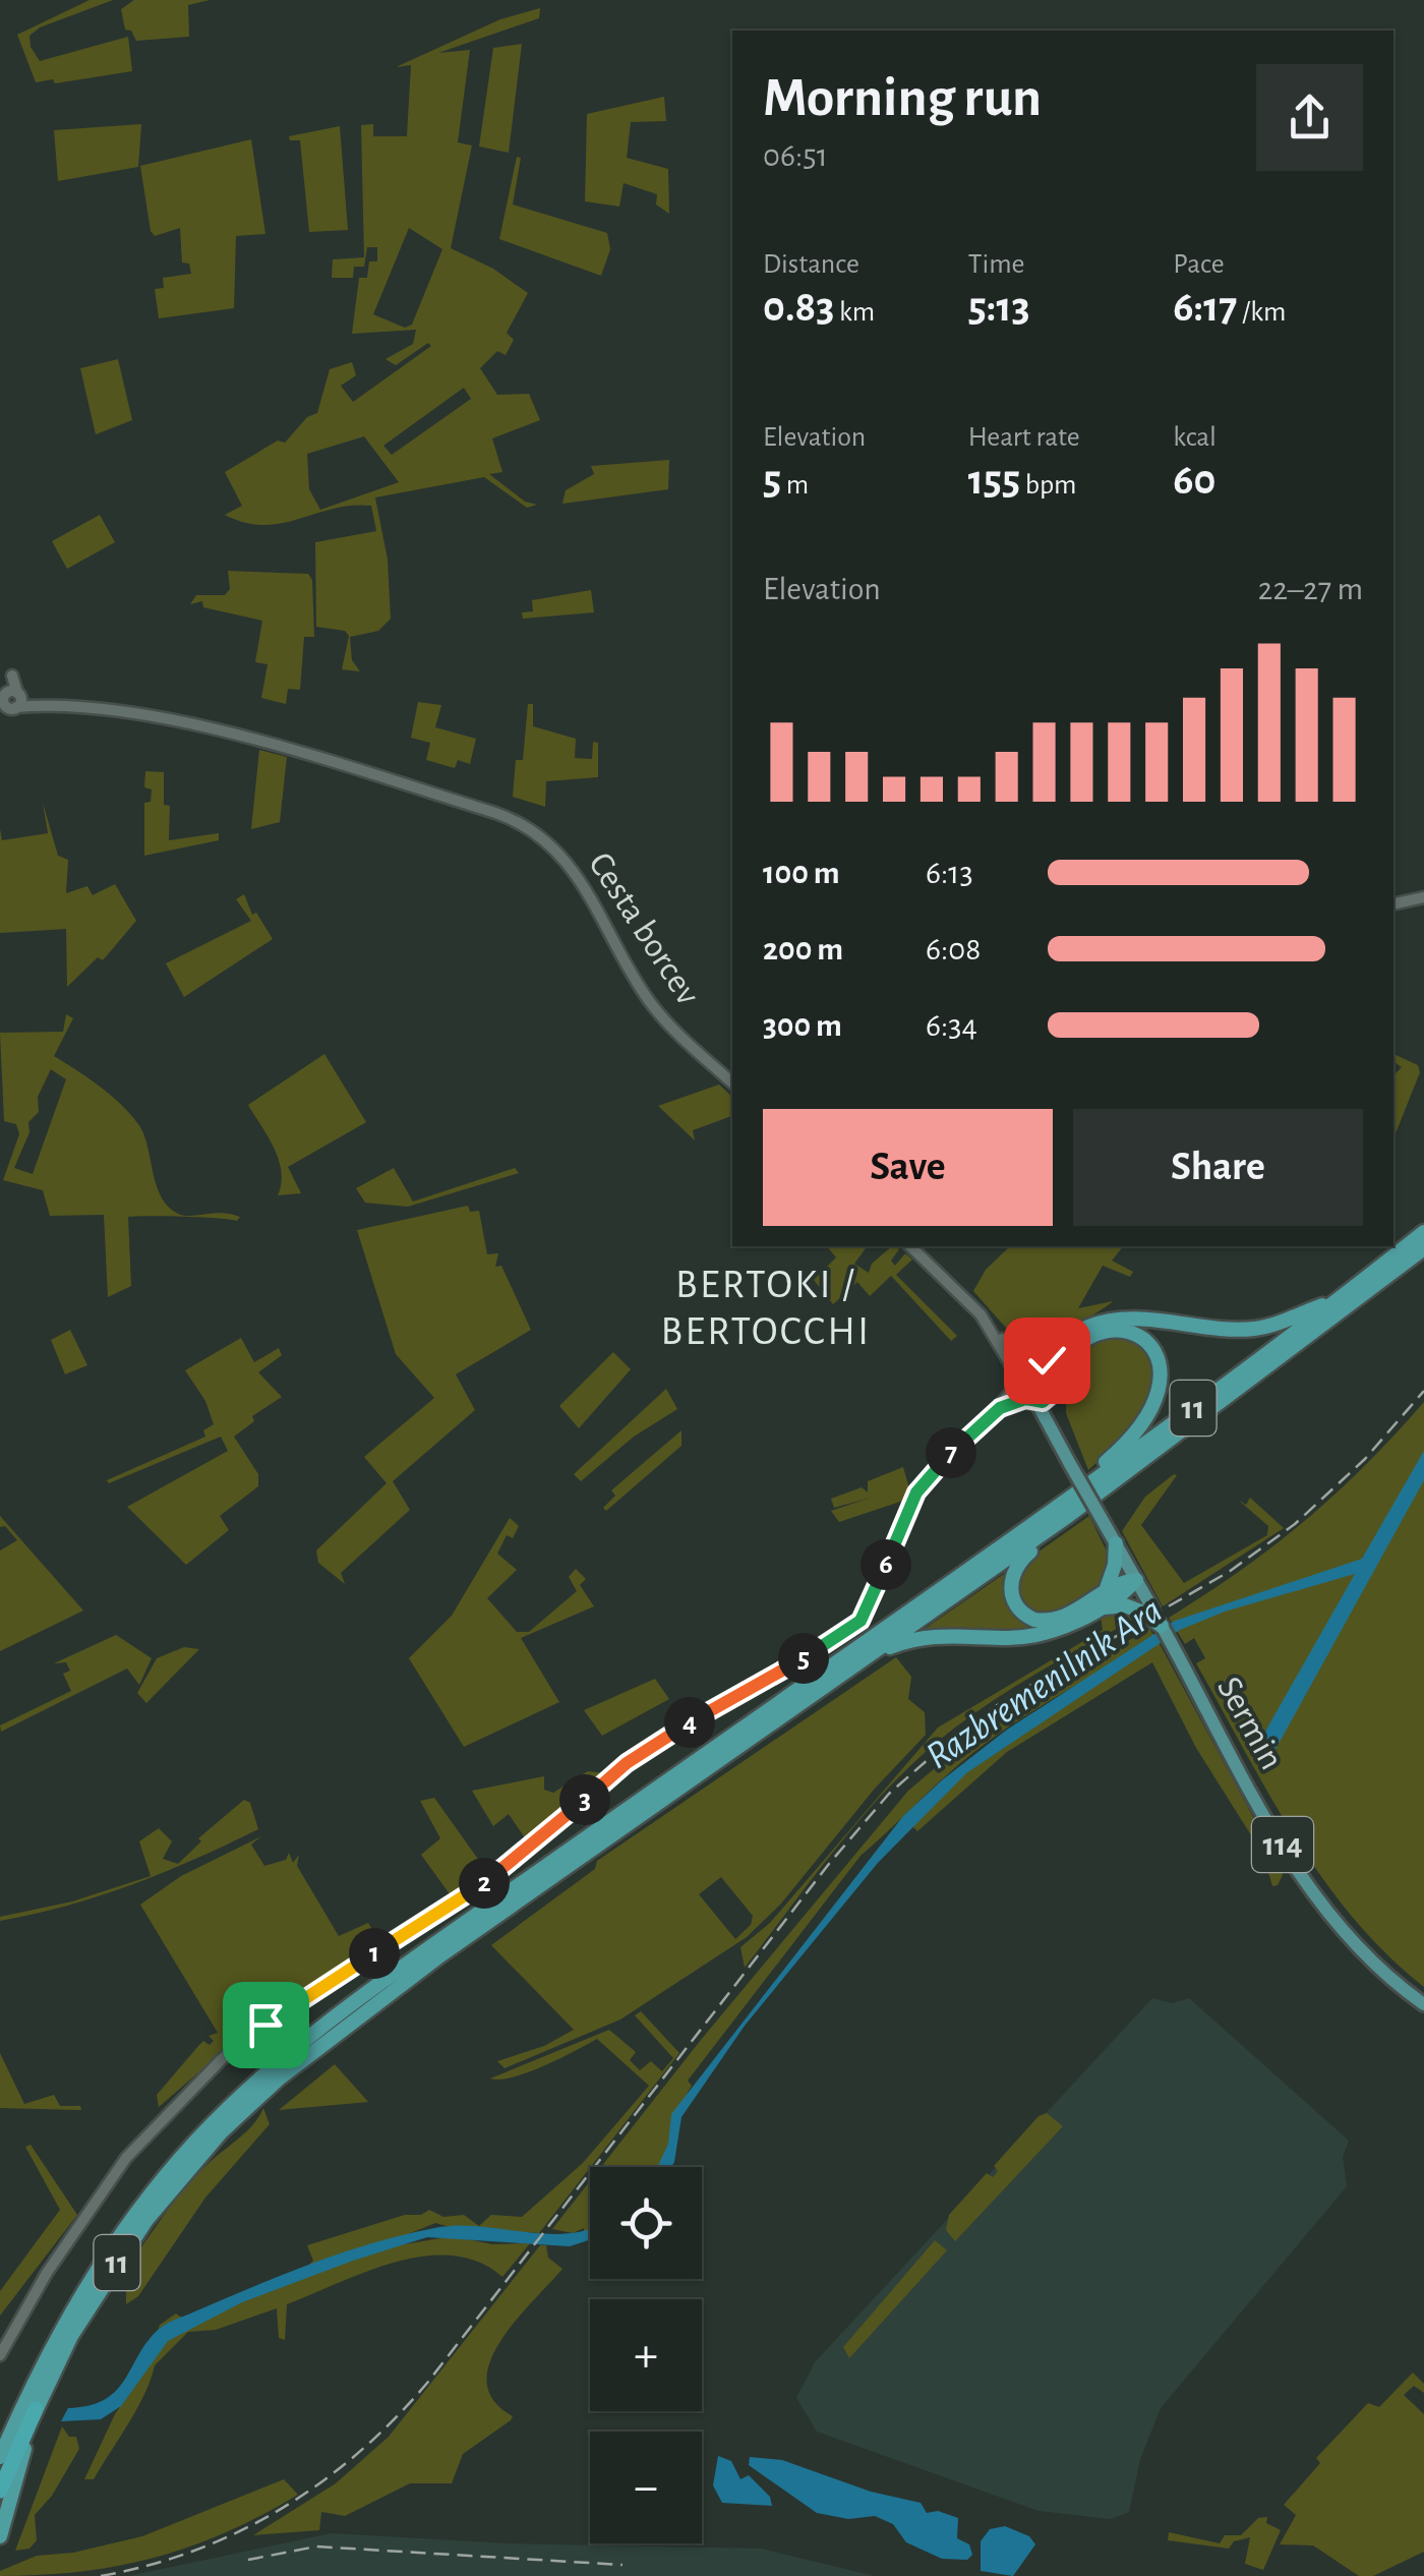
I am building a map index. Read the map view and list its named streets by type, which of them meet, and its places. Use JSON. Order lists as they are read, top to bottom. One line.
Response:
{"streets":{"highway":["11"],"main road":["Sermin","114"],"street":["Cesta borcev"]},"districts":["BERTOKI / BERTOCCHI"],"water":["Razbremenilnik Ara"],"page":{"heading":["Morning run","06:51"],"stats":[["Distance","0.83 km"],["Time","5:13"],["Pace","6:17 /km"],["Elevation","5 m"],["Heart rate","155 bpm"],["kcal","60"]],"chart":["Elevation","22–27 m"],"list":[{"name":"100 m","note":"6:13"},{"name":"200 m","note":"6:08"},{"name":"300 m","note":"6:34"}],"buttons":["Save","Share"],"pins":["7","6","5","4","3","2","1"],"map_buttons":["+","−"]}}
